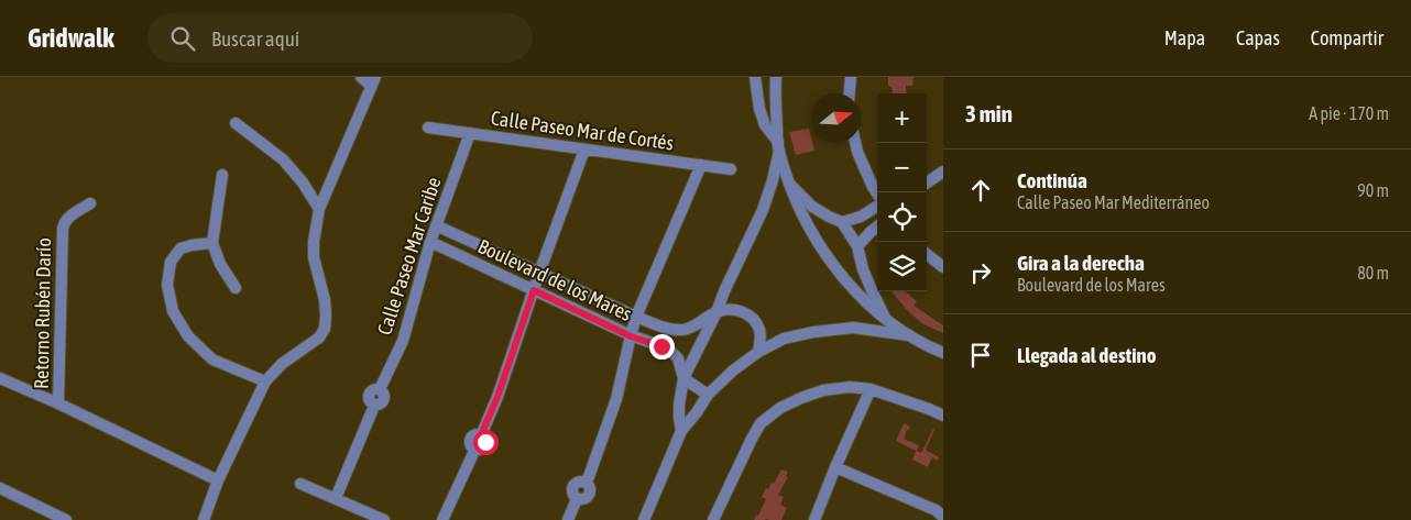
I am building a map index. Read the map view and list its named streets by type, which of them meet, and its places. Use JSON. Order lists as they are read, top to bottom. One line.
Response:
{"streets":{"street":["Calle Paseo Mar de Cortés","Calle Paseo Mar Caribe","Boulevard de los Mares","Retorno Rubén Darío"]},"crossings":[["Calle Paseo Mar de Cortés","Calle Paseo Mar Caribe"],["Calle Paseo Mar Caribe","Boulevard de los Mares"]],"north":"right","page":{"header":"Gridwalk","search":"Buscar aquí","nav":["Mapa","Capas","Compartir"],"heading":["3 min","A pie · 170 m"],"map_buttons":["+","−"],"list":[["Continúa","Calle Paseo Mar Mediterráneo","90 m"],["Gira a la derecha","Boulevard de los Mares","80 m"],"Llegada al destino"]}}
